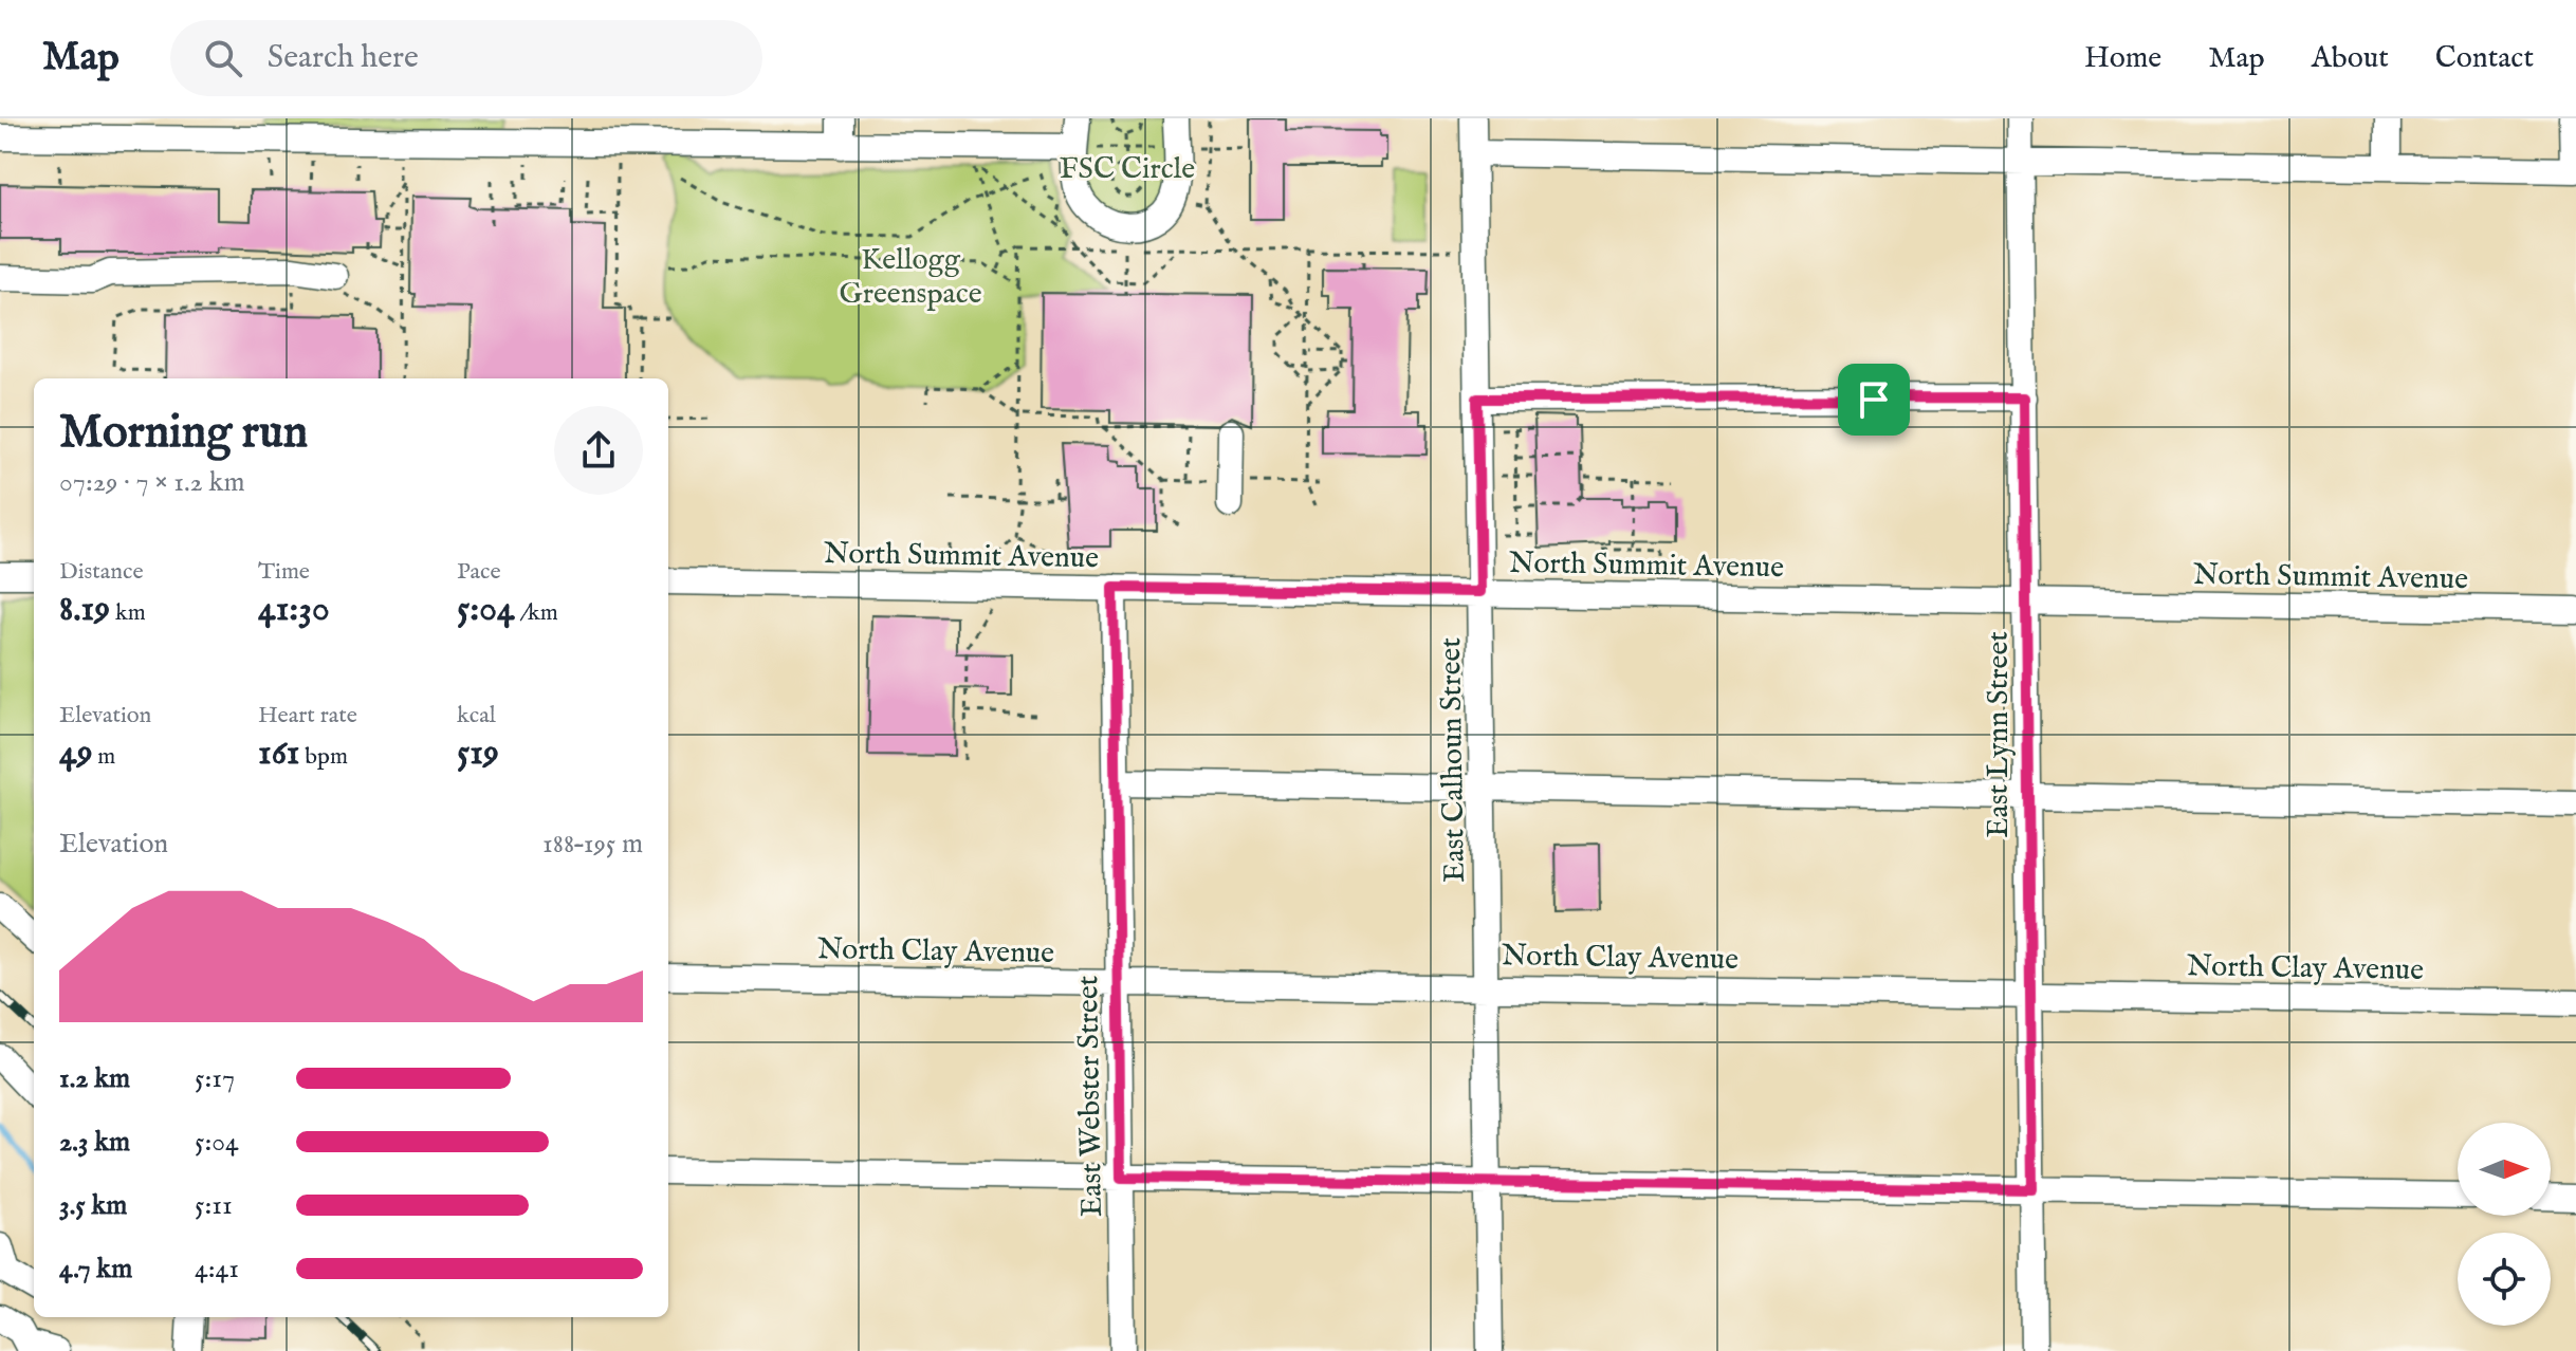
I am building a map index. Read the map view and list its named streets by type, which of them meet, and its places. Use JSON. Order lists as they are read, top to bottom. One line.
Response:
{"streets":{"street":["North Summit Avenue","East Lynn Street","East Calhoun Street","North Clay Avenue","East Webster Street"]},"crossings":[["North Summit Avenue","East Lynn Street"],["North Summit Avenue","East Calhoun Street"],["North Summit Avenue","East Webster Street"],["East Lynn Street","North Clay Avenue"],["East Calhoun Street","North Clay Avenue"],["North Clay Avenue","East Webster Street"]],"parks":["FSC Circle","Kellogg Greenspace"],"north":"right","page":{"header":"Map","search":"Search here","nav":["Home","Map","About","Contact"],"heading":["Morning run","07:29 · 7 × 1.2 km"],"stats":[["Distance","8.19 km"],["Time","41:30"],["Pace","5:04 /km"],["Elevation","49 m"],["Heart rate","161 bpm"],["kcal","519"]],"chart":["Elevation","188–195 m"],"list":[{"name":"1.2 km","note":"5:17"},{"name":"2.3 km","note":"5:04"},{"name":"3.5 km","note":"5:11"},{"name":"4.7 km","note":"4:41"}]}}
